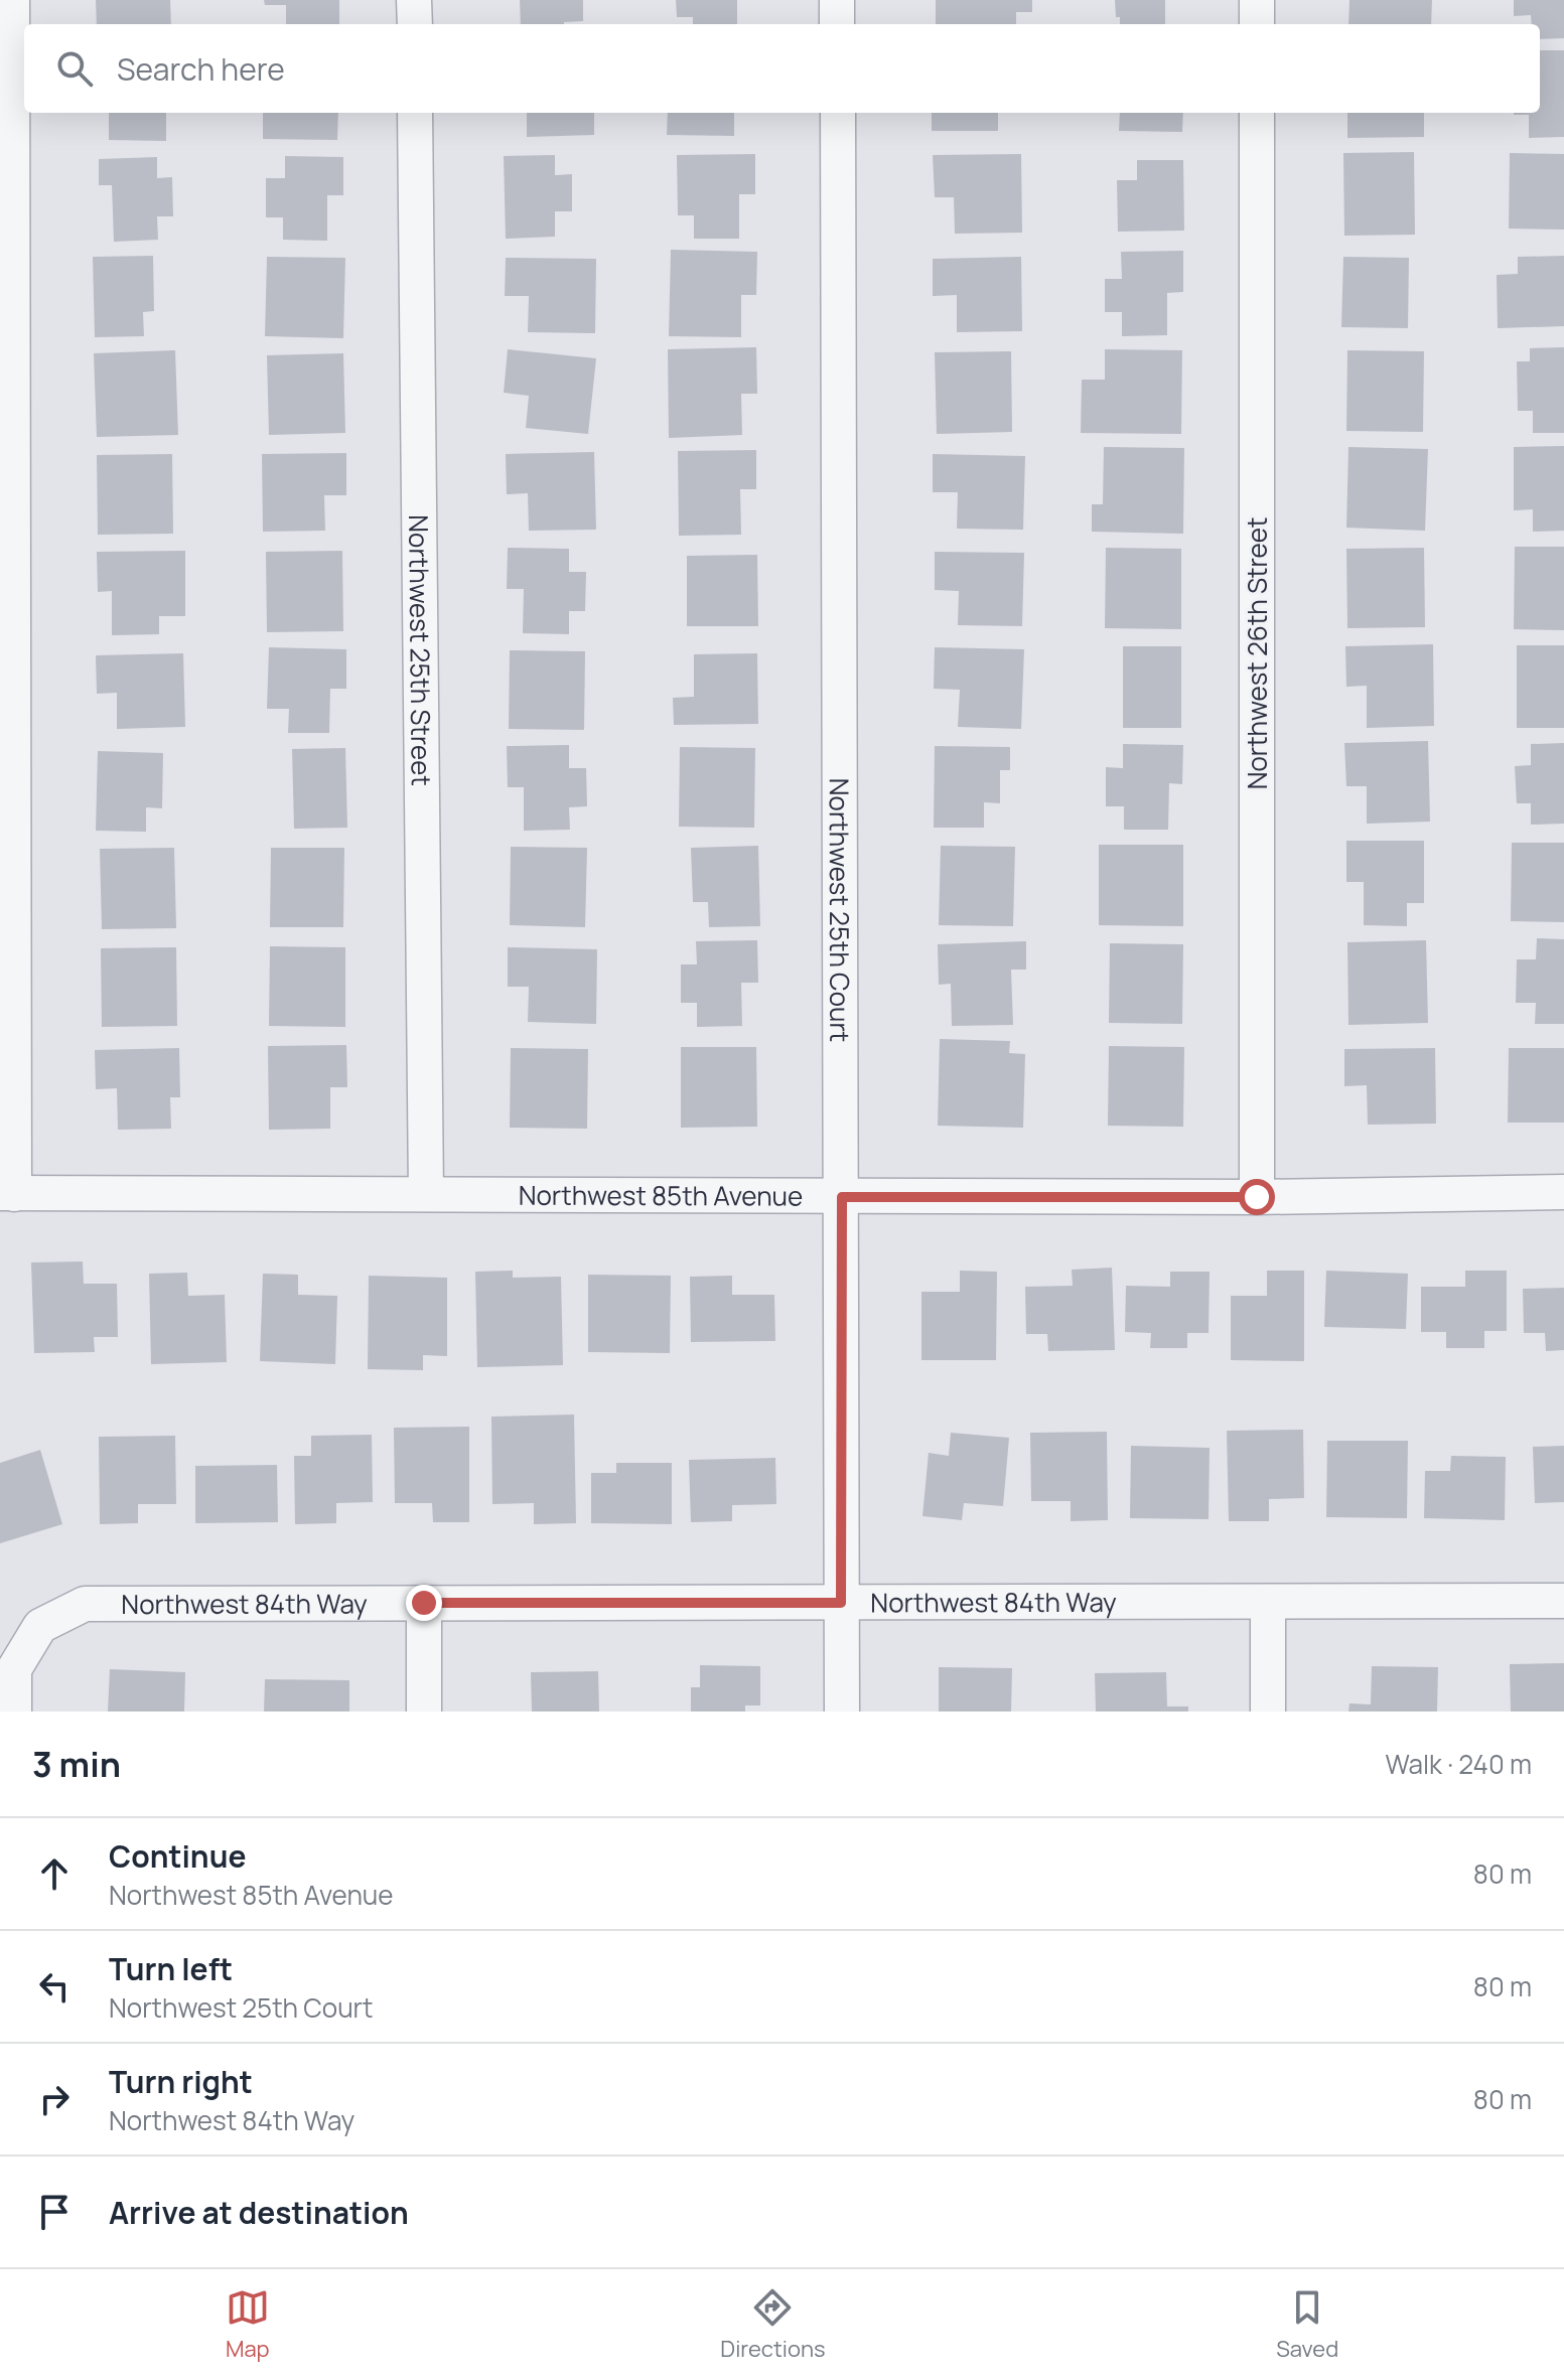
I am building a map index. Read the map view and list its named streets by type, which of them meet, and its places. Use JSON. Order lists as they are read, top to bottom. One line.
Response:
{"streets":{"street":["Northwest 25th Street","Northwest 26th Street","Northwest 25th Court","Northwest 85th Avenue","Northwest 84th Way"]},"crossings":[["Northwest 25th Street","Northwest 85th Avenue"],["Northwest 26th Street","Northwest 85th Avenue"],["Northwest 25th Court","Northwest 85th Avenue"],["Northwest 25th Court","Northwest 84th Way"]],"page":{"search":"Search here","heading":["3 min","Walk · 240 m"],"list":[["Continue","Northwest 85th Avenue","80 m"],["Turn left","Northwest 25th Court","80 m"],["Turn right","Northwest 84th Way","80 m"],"Arrive at destination"],"nav":["Map","Directions","Saved"]}}
